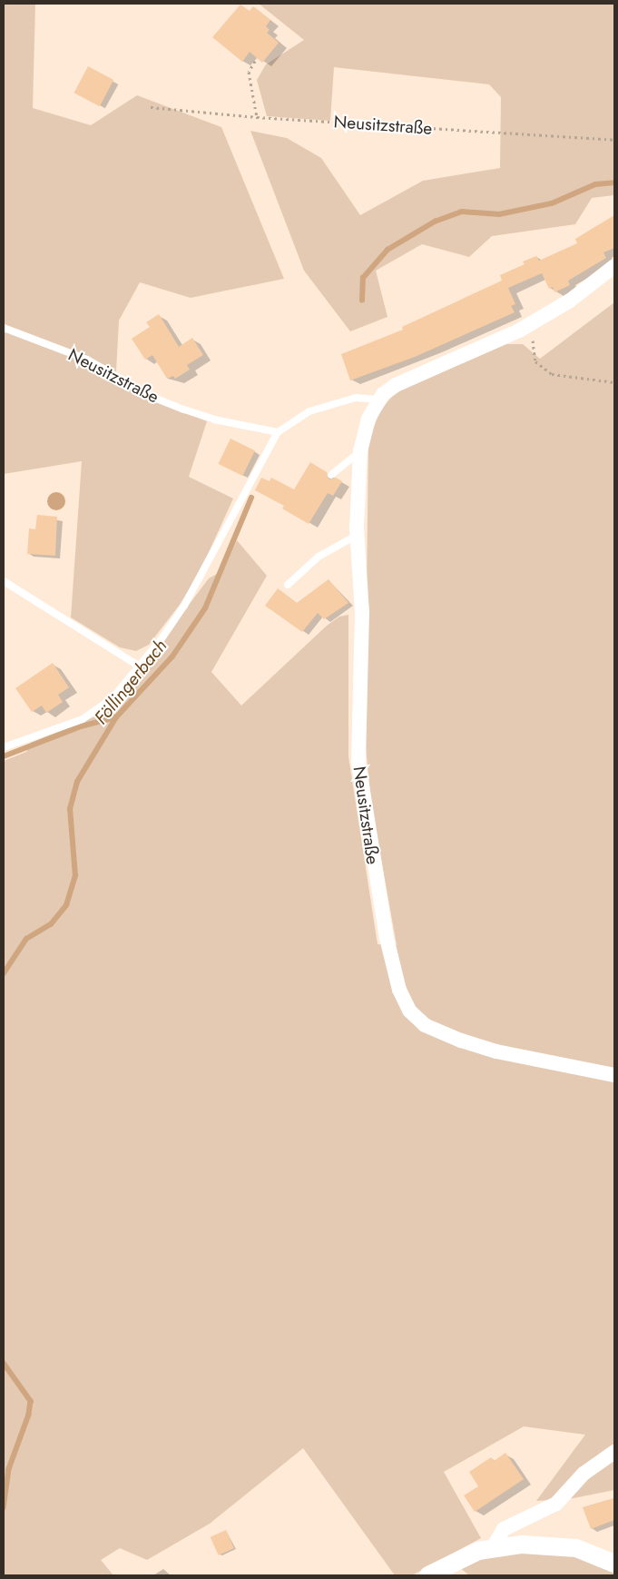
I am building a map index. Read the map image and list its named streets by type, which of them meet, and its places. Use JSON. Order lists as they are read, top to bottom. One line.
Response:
{"streets":{"street":["Neusitzstraße"]},"water":["Föllingerbach"]}
